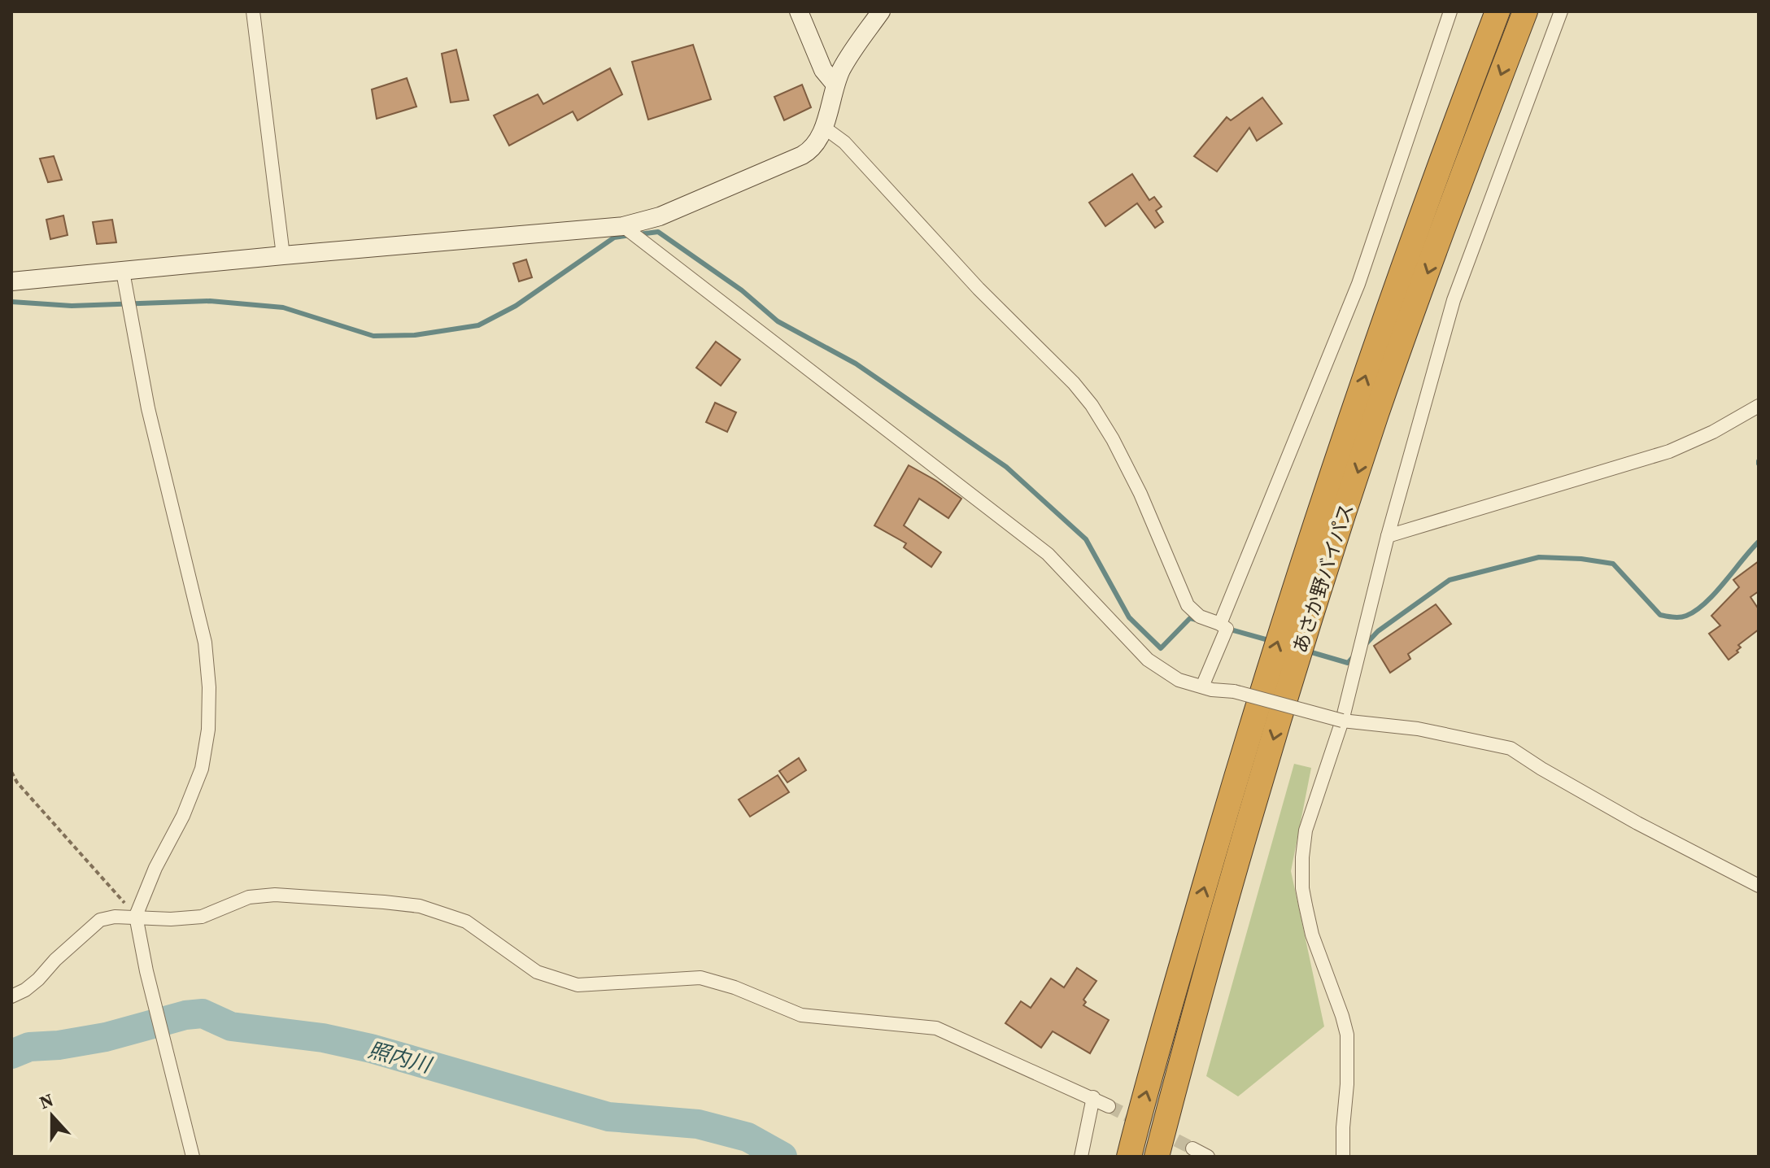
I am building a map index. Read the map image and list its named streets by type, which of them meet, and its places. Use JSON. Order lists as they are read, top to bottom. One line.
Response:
{"streets":{"highway":["あさか野バイパス"]},"water":["照内川"],"north":"top"}
